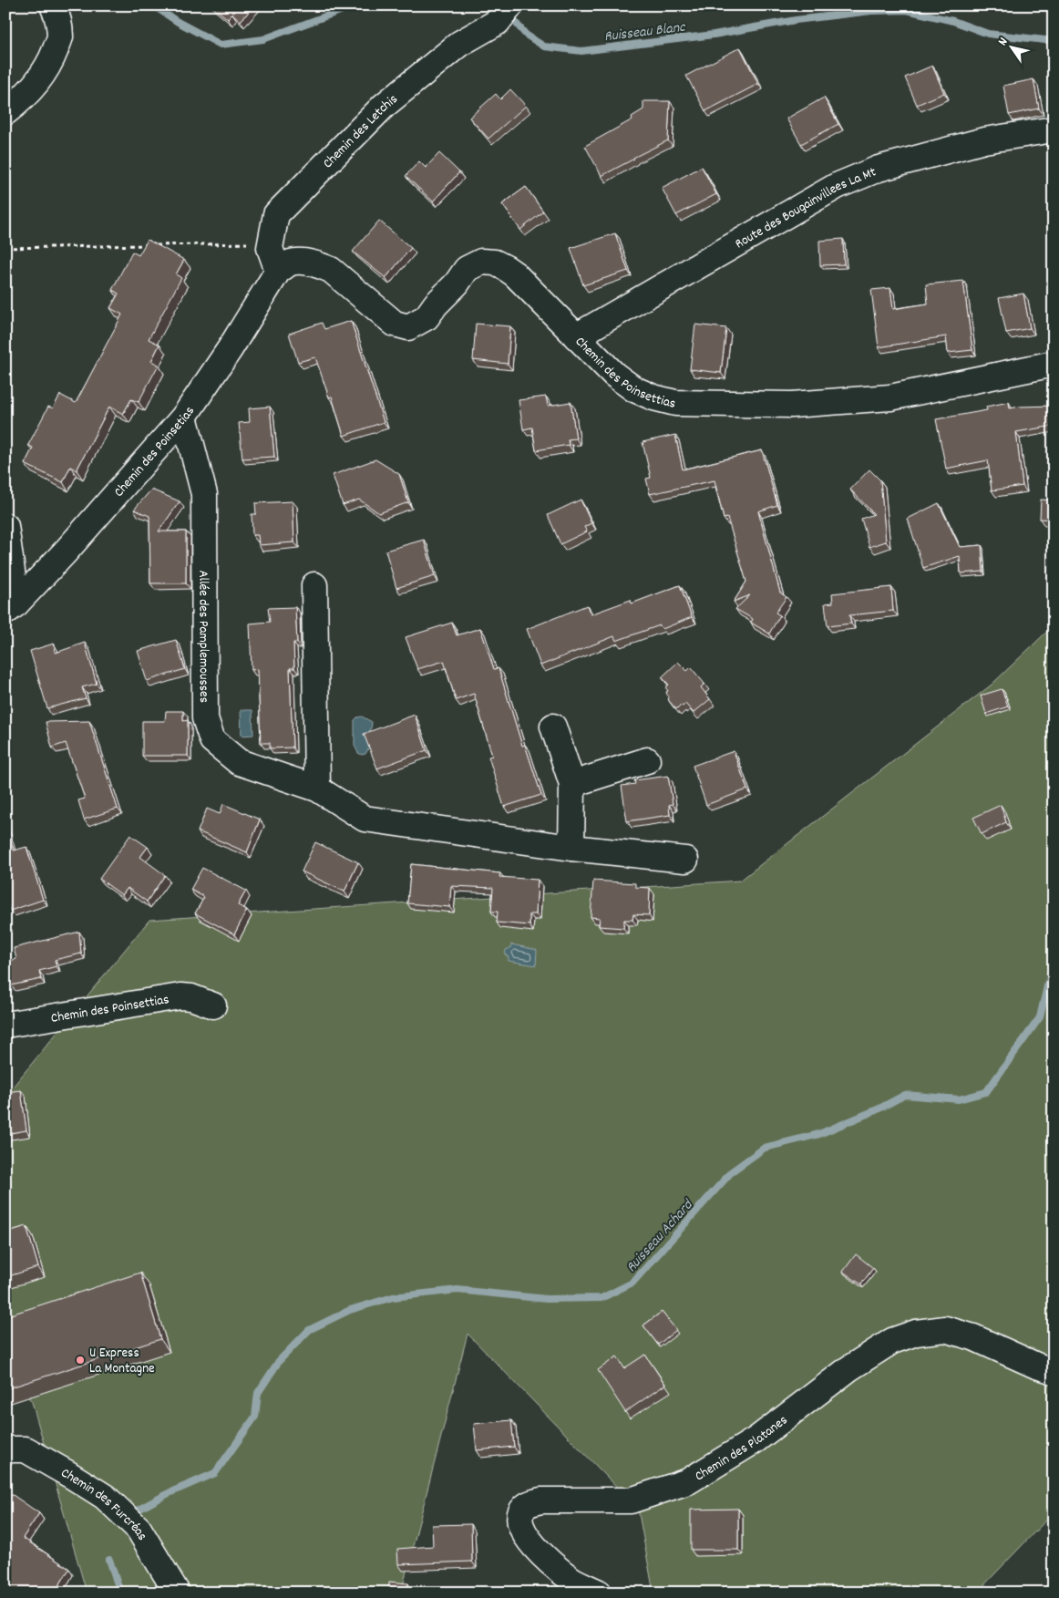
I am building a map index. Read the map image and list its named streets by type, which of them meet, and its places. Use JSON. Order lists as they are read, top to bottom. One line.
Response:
{"streets":{"street":["Chemin des Letchis","Route des Bougainvillees La Mt","Chemin des Poinsettias","Chemin des Poinsetias","Allée des Pamplemousses","Chemin des Platanes","Chemin des Furcréas"]},"crossings":[["Route des Bougainvillees La Mt","Chemin des Poinsettias"],["Chemin des Poinsettias","Chemin des Poinsetias"],["Chemin des Poinsetias","Allée des Pamplemousses"]],"water":["Ruisseau Blanc","Ruisseau Achard"],"places":["U Express La Montagne"],"north":"top left"}
